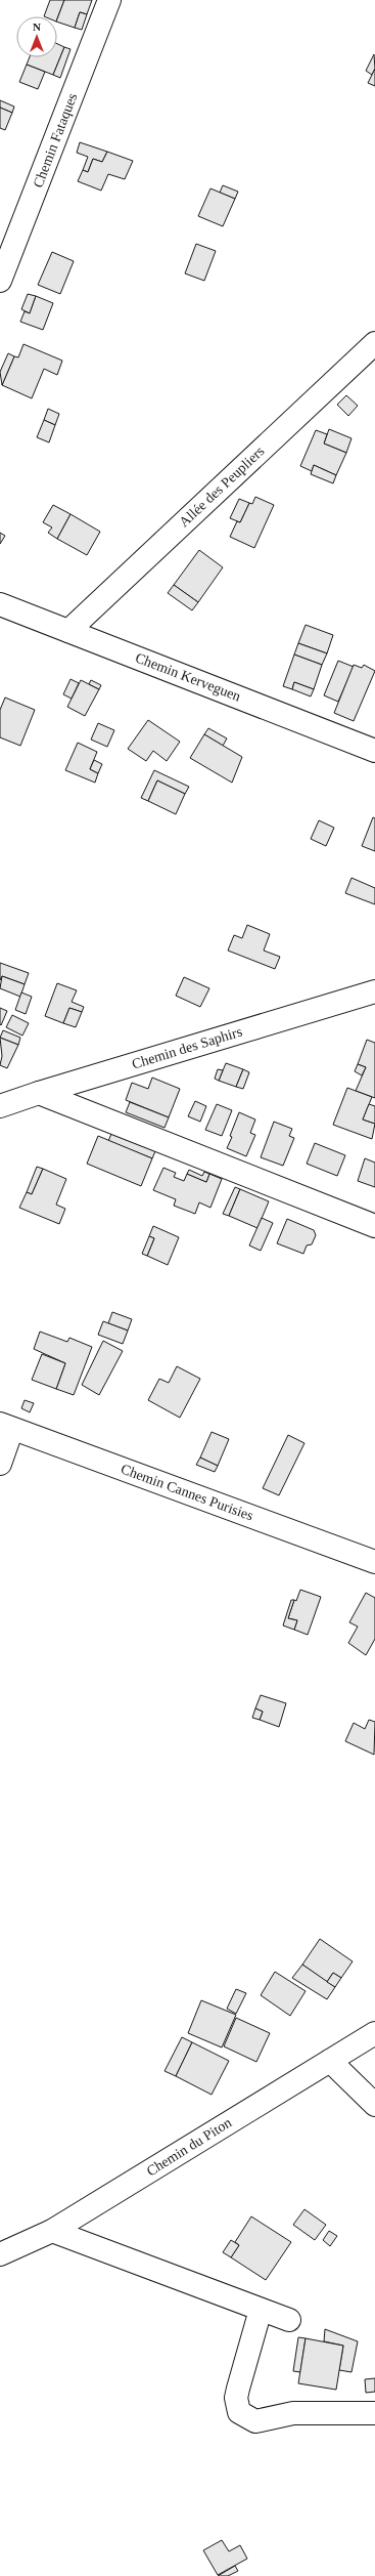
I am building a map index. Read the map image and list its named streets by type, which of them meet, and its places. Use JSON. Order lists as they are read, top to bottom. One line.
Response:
{"streets":{"street":["Chemin Fataques","Allée des Peupliers","Chemin Kerveguen","Chemin des Saphirs","Chemin Cannes Purisies","Chemin du Piton"]},"crossings":[["Allée des Peupliers","Chemin Kerveguen"]],"north":"top"}
